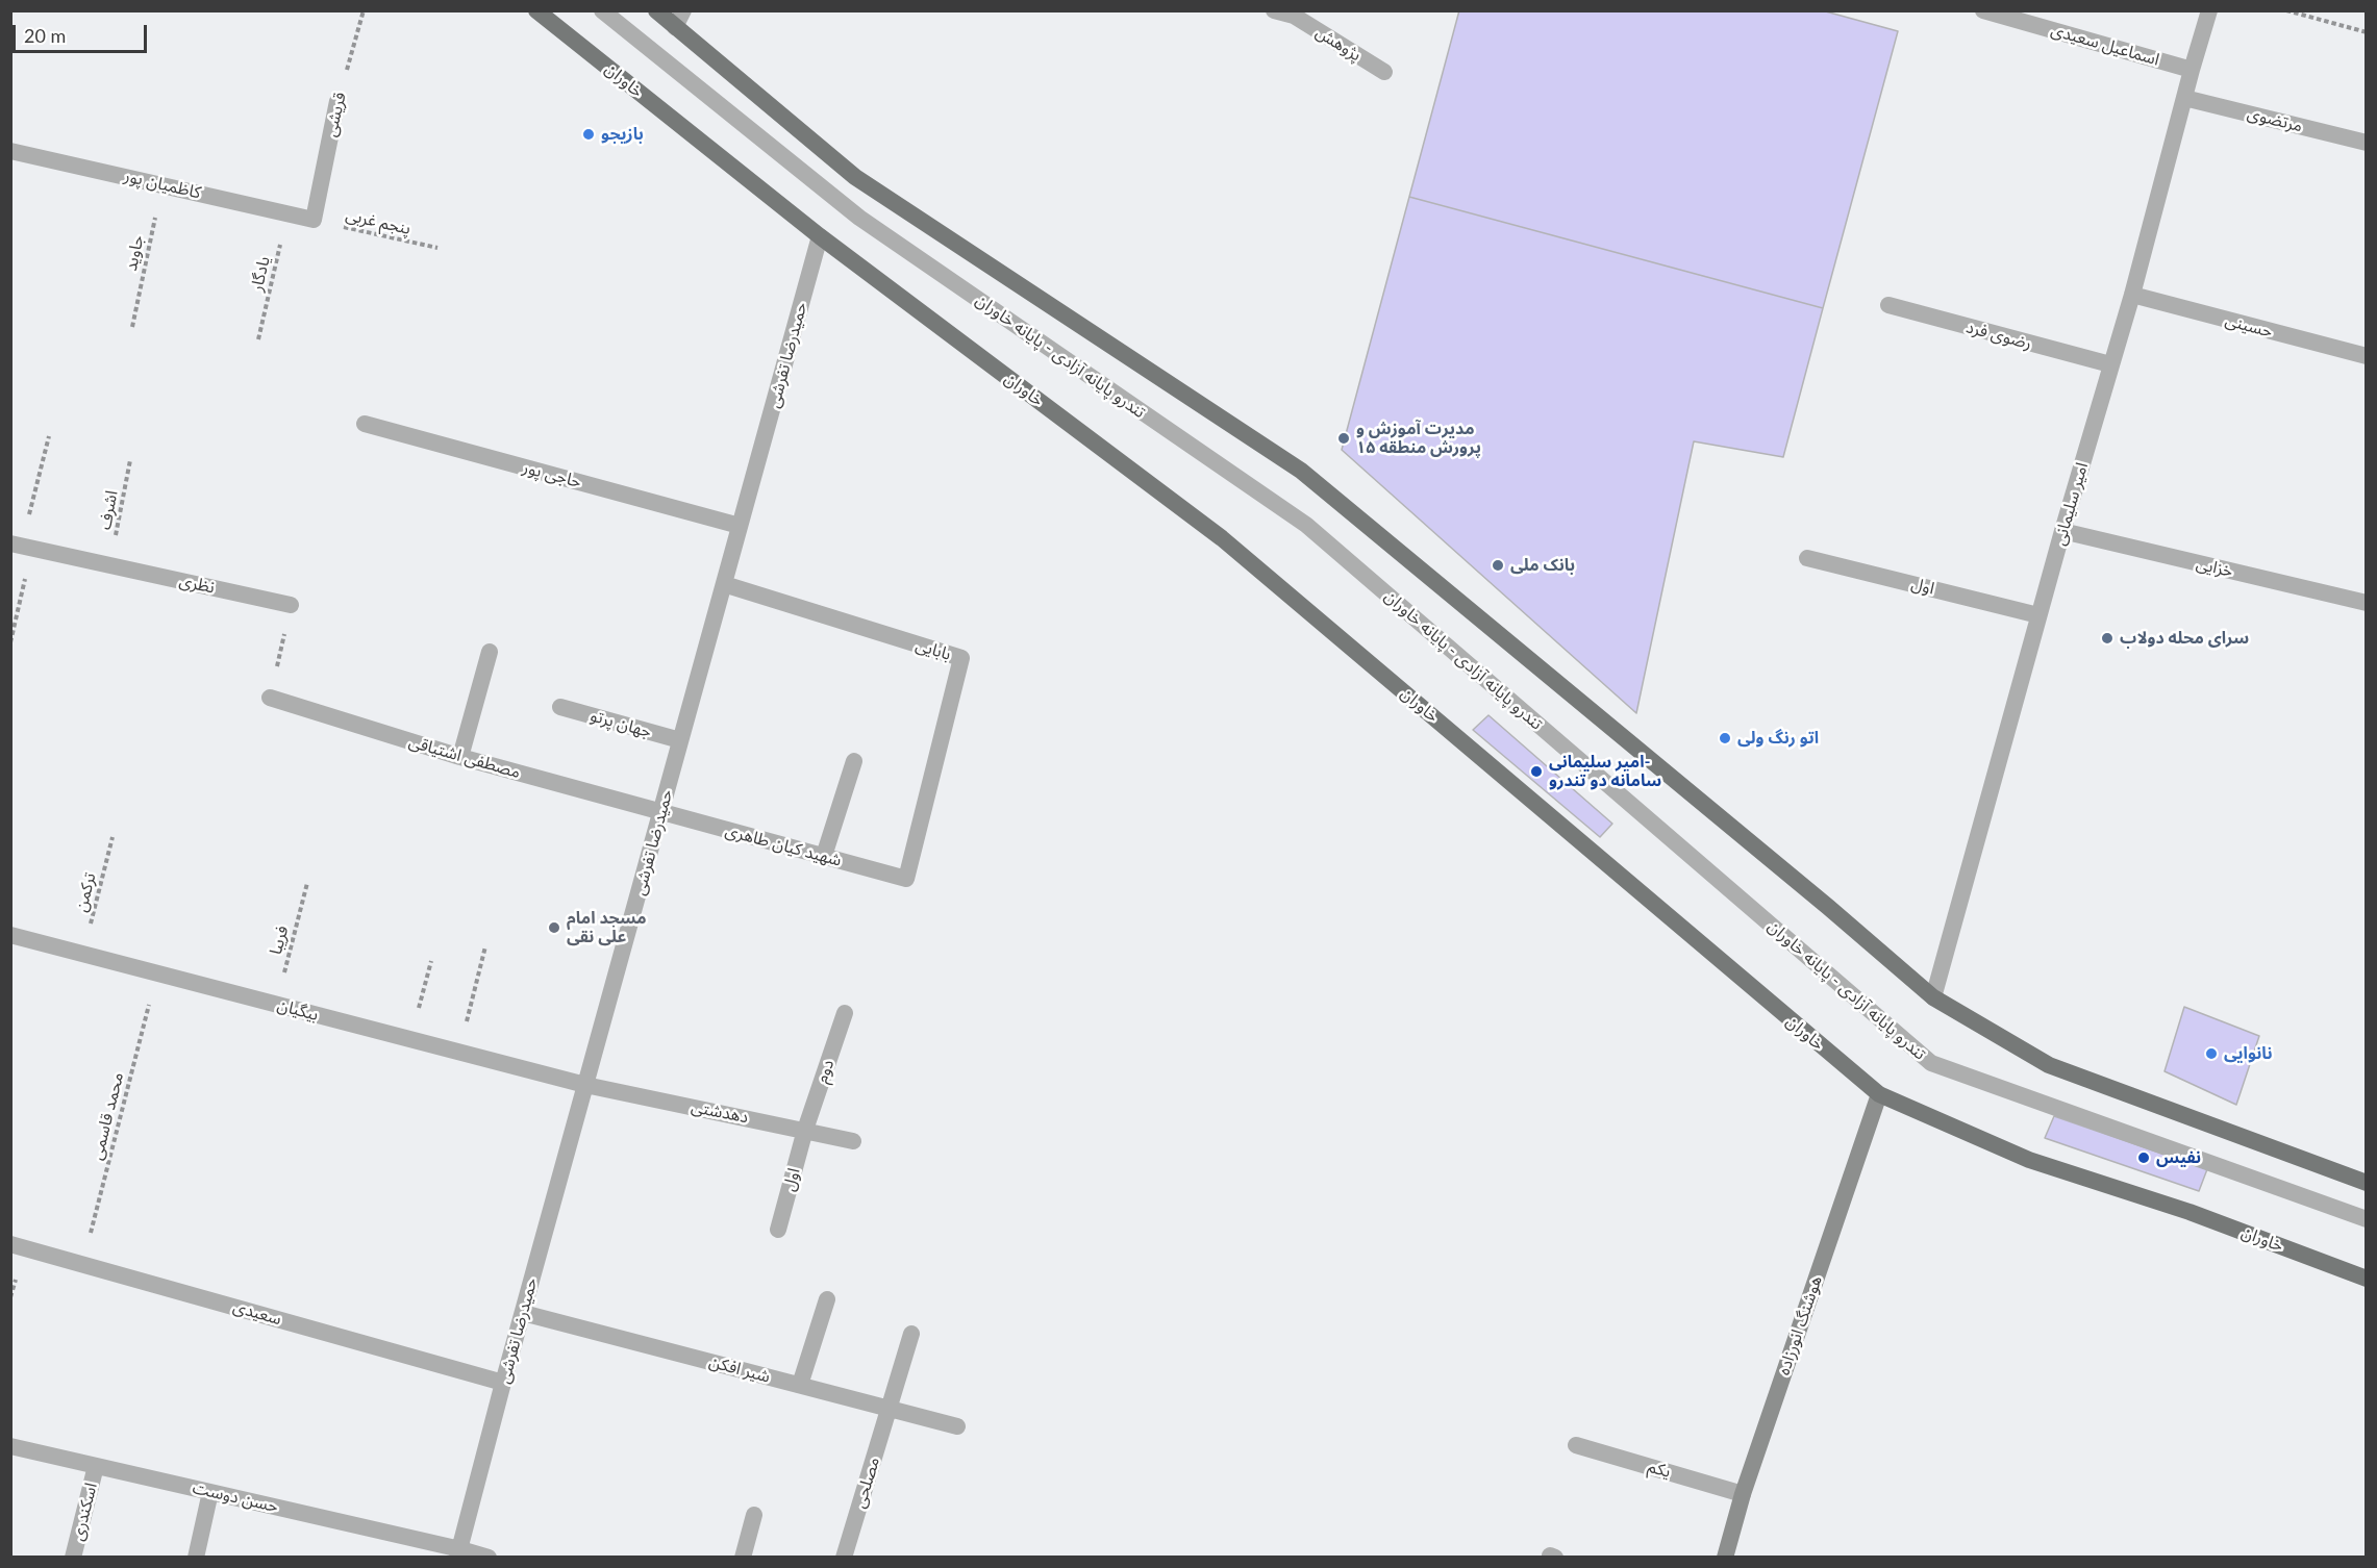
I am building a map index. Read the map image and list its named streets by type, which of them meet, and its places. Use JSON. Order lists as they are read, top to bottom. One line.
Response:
{"streets":{"main road":["خاوران","هوشنگ انورزاده"],"street":["پژوهش","اسماعیل سعیدی","قریشی","مرتضوی","کاظمیان پور","حسینی","رضوی فرد","حمیدرضا تفرشی","تندرو پایانه آزادی - پایانه خاوران","حاجی پور","امیر سلیمانی","خزایی","نظری","اول","بابایی","جهان پرتو","مصطفی اشتیاقی","شهید کیان طاهری","بیگیان","دوم","دهدشتی","سعیدی","شیر افکن","یکم","مصلحی","حسن دوست","اسکندری"],"path":["پنجم غربی","جاوید","یادگار","اشرف","ترکمن","فریبا","محمد قاسمی"]},"crossings":[["اسماعیل سعیدی","امیر سلیمانی"],["خاوران","حمیدرضا تفرشی"],["خاوران","هوشنگ انورزاده"],["قریشی","کاظمیان پور"],["قریشی","پنجم غربی"],["مرتضوی","امیر سلیمانی"],["کاظمیان پور","پنجم غربی"],["کاظمیان پور","جاوید"],["کاظمیان پور","یادگار"],["حسینی","امیر سلیمانی"],["رضوی فرد","امیر سلیمانی"],["حمیدرضا تفرشی","حاجی پور"],["حمیدرضا تفرشی","بابایی"],["حمیدرضا تفرشی","جهان پرتو"],["حمیدرضا تفرشی","مصطفی اشتیاقی"],["حمیدرضا تفرشی","شهید کیان طاهری"],["حمیدرضا تفرشی","بیگیان"],["حمیدرضا تفرشی","دهدشتی"],["حمیدرضا تفرشی","سعیدی"],["حمیدرضا تفرشی","شیر افکن"],["حمیدرضا تفرشی","حسن دوست"],["امیر سلیمانی","خزایی"],["امیر سلیمانی","اول"],["اشرف","نظری"],["اول","دوم"],["اول","دهدشتی"],["بابایی","شهید کیان طاهری"],["مصطفی اشتیاقی","شهید کیان طاهری"],["ترکمن","بیگیان"],["فریبا","بیگیان"],["بیگیان","دهدشتی"],["بیگیان","محمد قاسمی"],["دوم","دهدشتی"],["محمد قاسمی","سعیدی"],["هوشنگ انورزاده","یکم"],["شیر افکن","مصلحی"],["حسن دوست","اسکندری"]],"places":["بازیجو","مدیرت آموزش و پرورش منطقه ۱۵","بانک ملی","سرای محله دولاب","اتو رنگ ولی","امیر سلیمانی- سامانه دو تندرو","مسجد امام علی نقی","نانوایی","نفیس"],"scale_bar":"20 m"}
